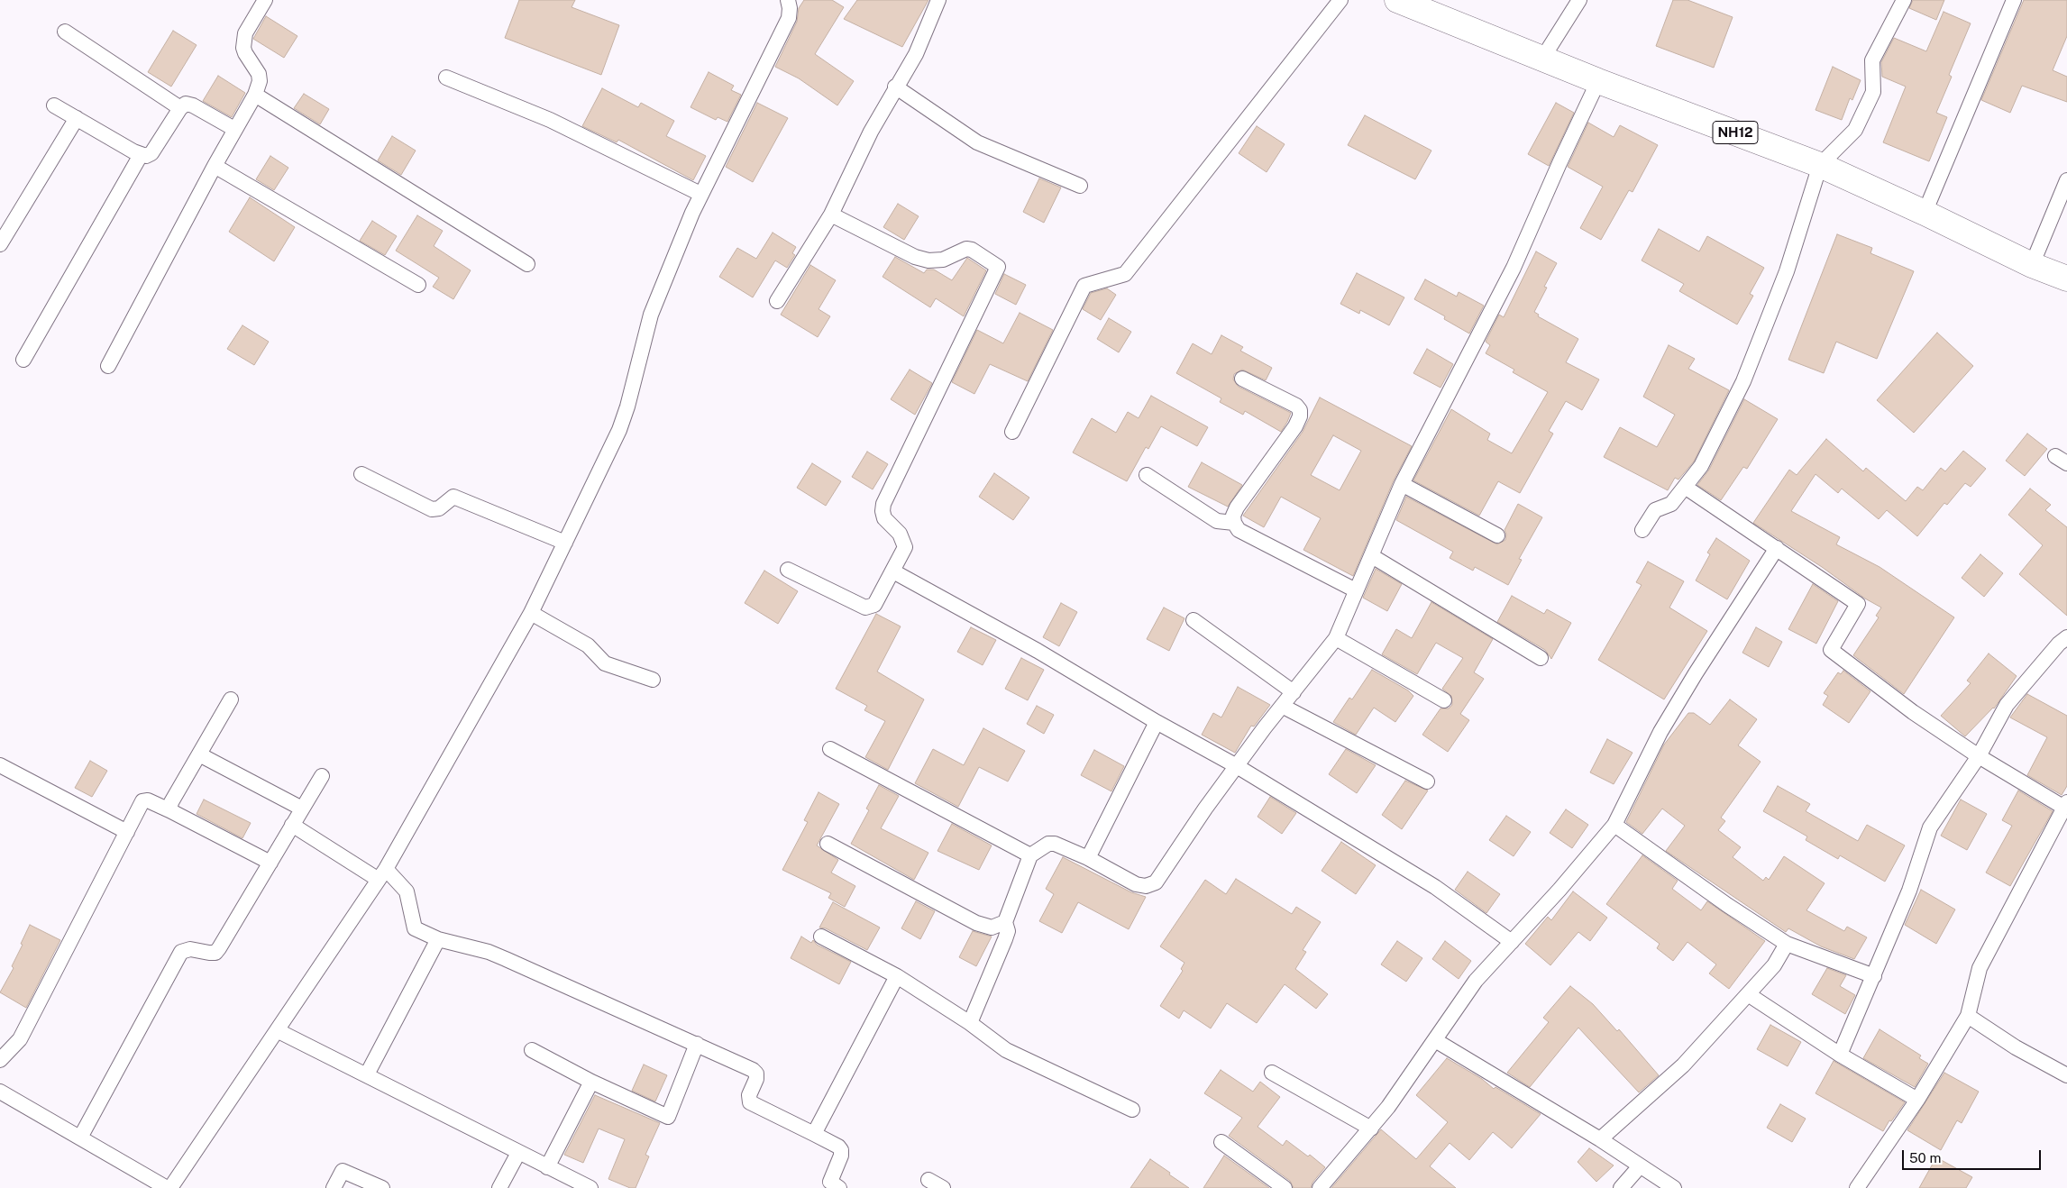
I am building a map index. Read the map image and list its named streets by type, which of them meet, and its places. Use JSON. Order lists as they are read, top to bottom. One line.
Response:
{"streets":{"highway":["NH12"]},"scale_bar":"50 m"}
